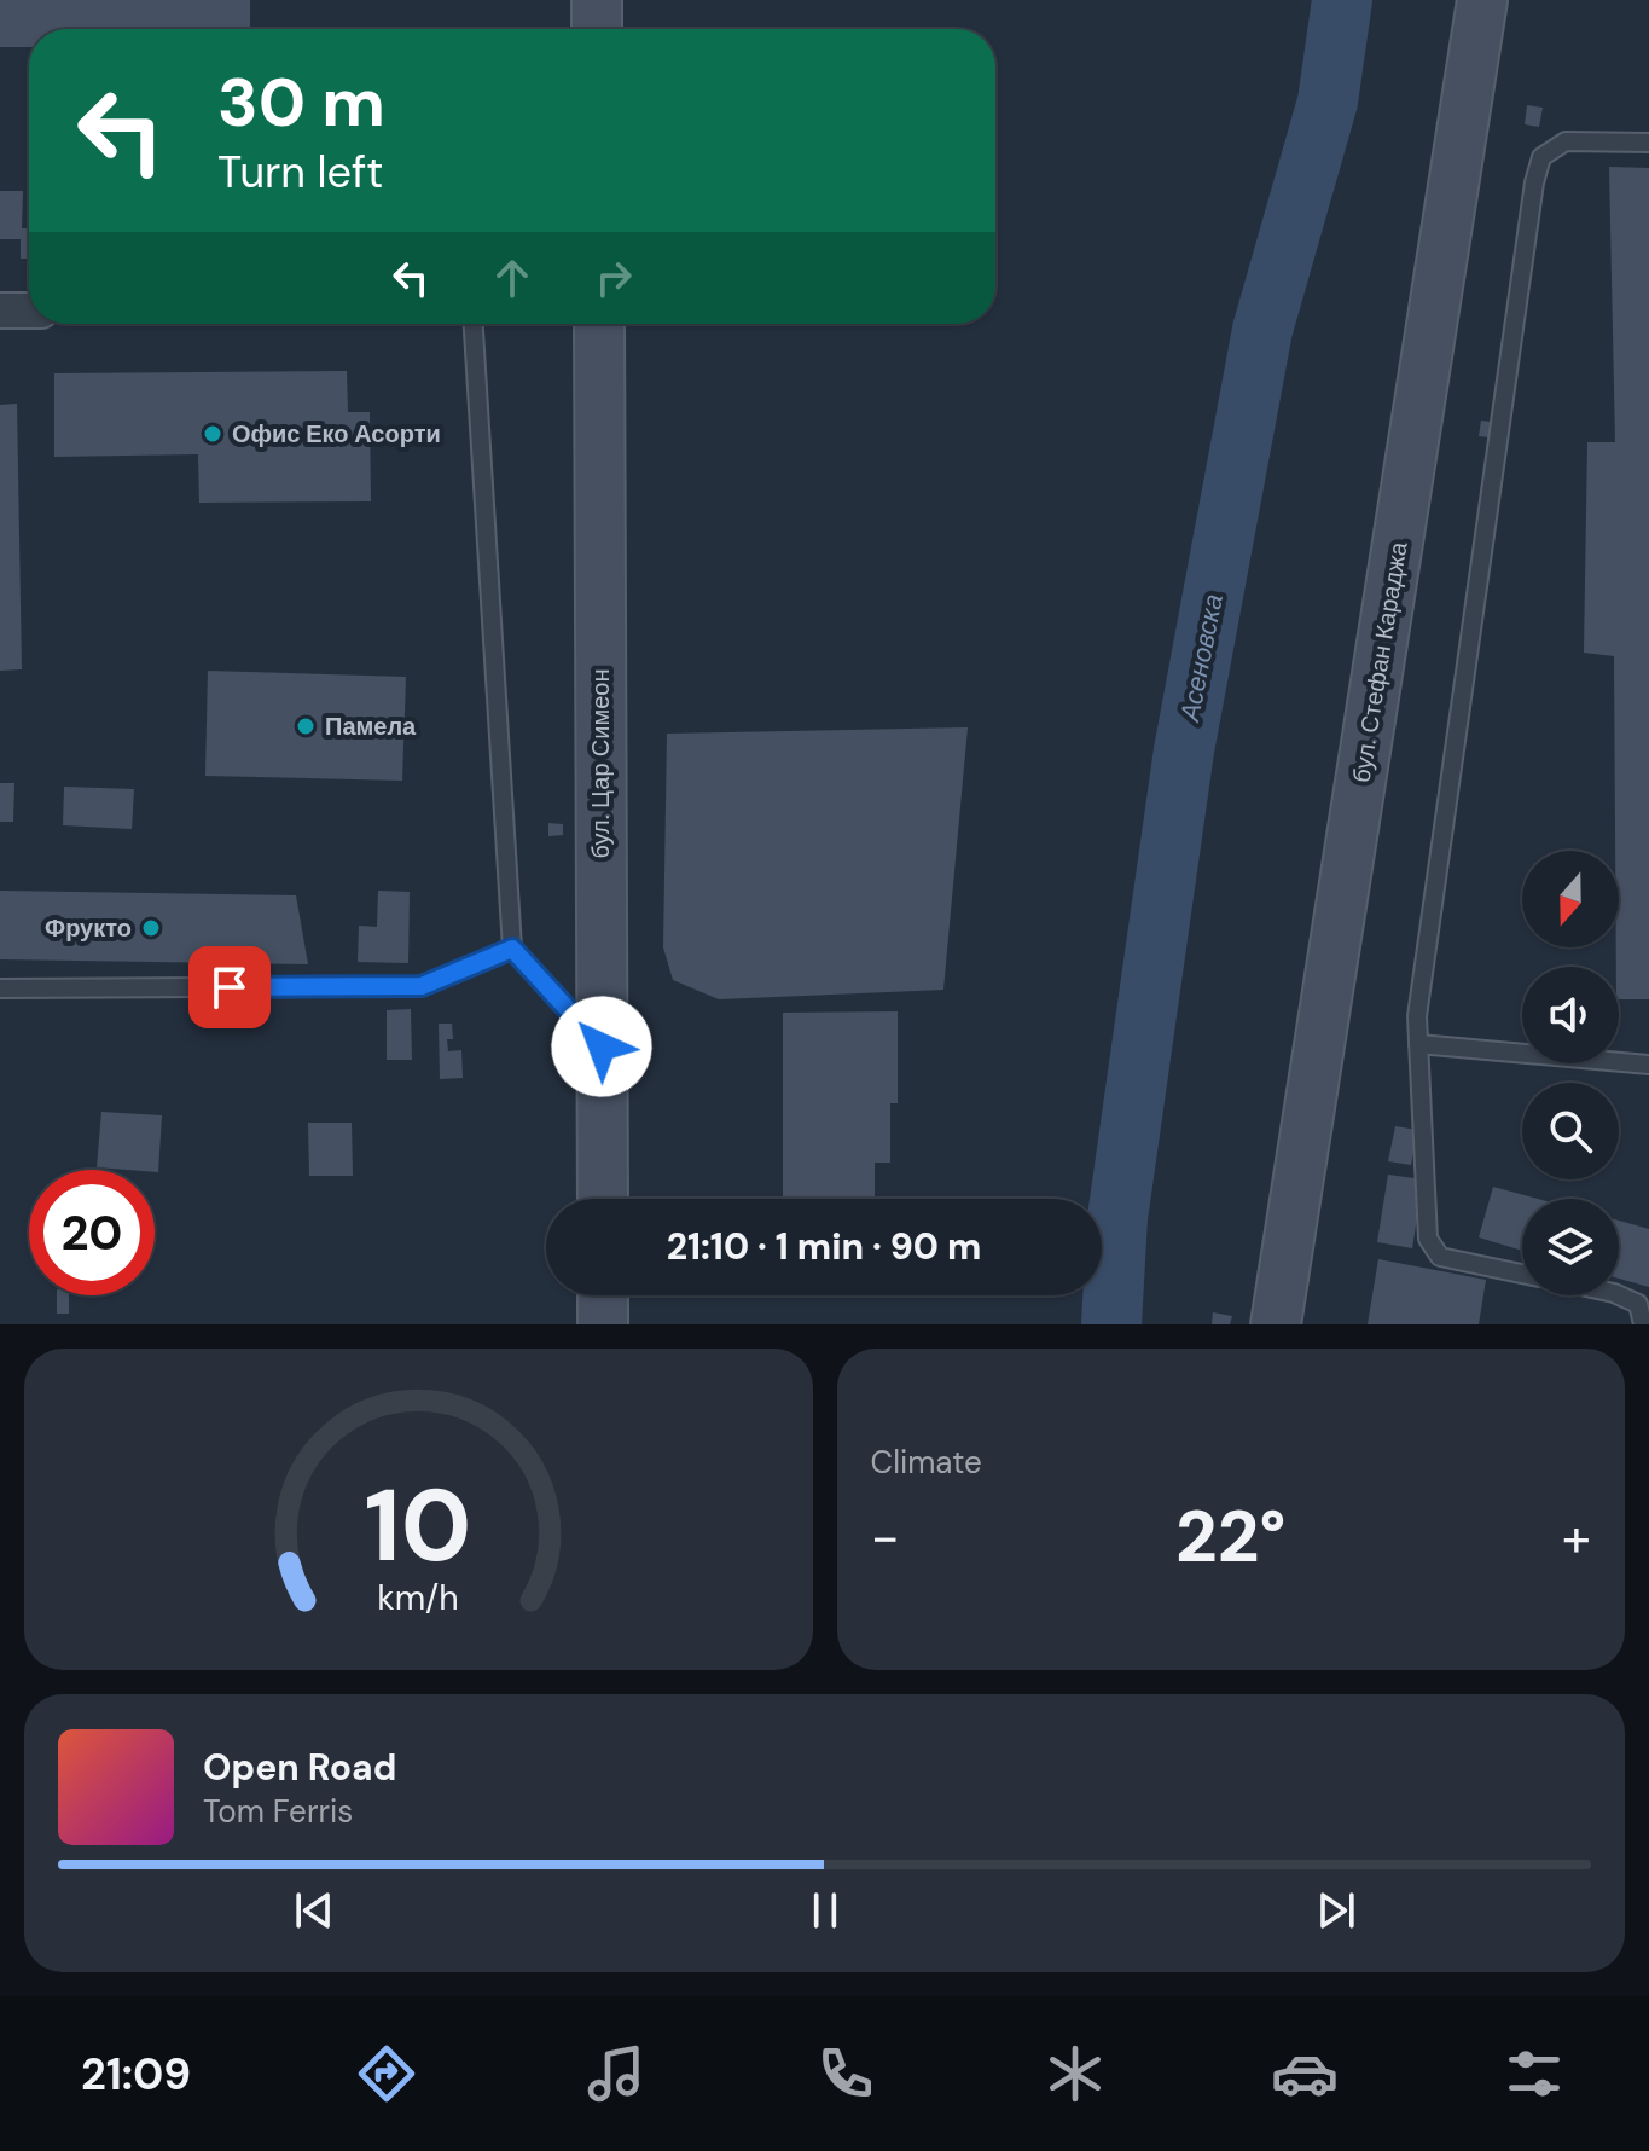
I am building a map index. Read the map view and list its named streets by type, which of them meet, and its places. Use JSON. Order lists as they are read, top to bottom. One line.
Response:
{"streets":{"main road":["бул. Стефан Караджа","бул. Цар Симеон"]},"water":["Асеновска"],"places":["Офис Еко Асорти","Памела","Фрукто"],"north":"bottom","page":{"turn":["30 m","Turn left"],"limit":"20","trip":"21:10 · 1 min · 90 m","tile":"Climate","heat":["−","22°","+"],"song":["Open Road","Tom Ferris"],"tabs":"21:09","gauge":["10","km/h"]}}
